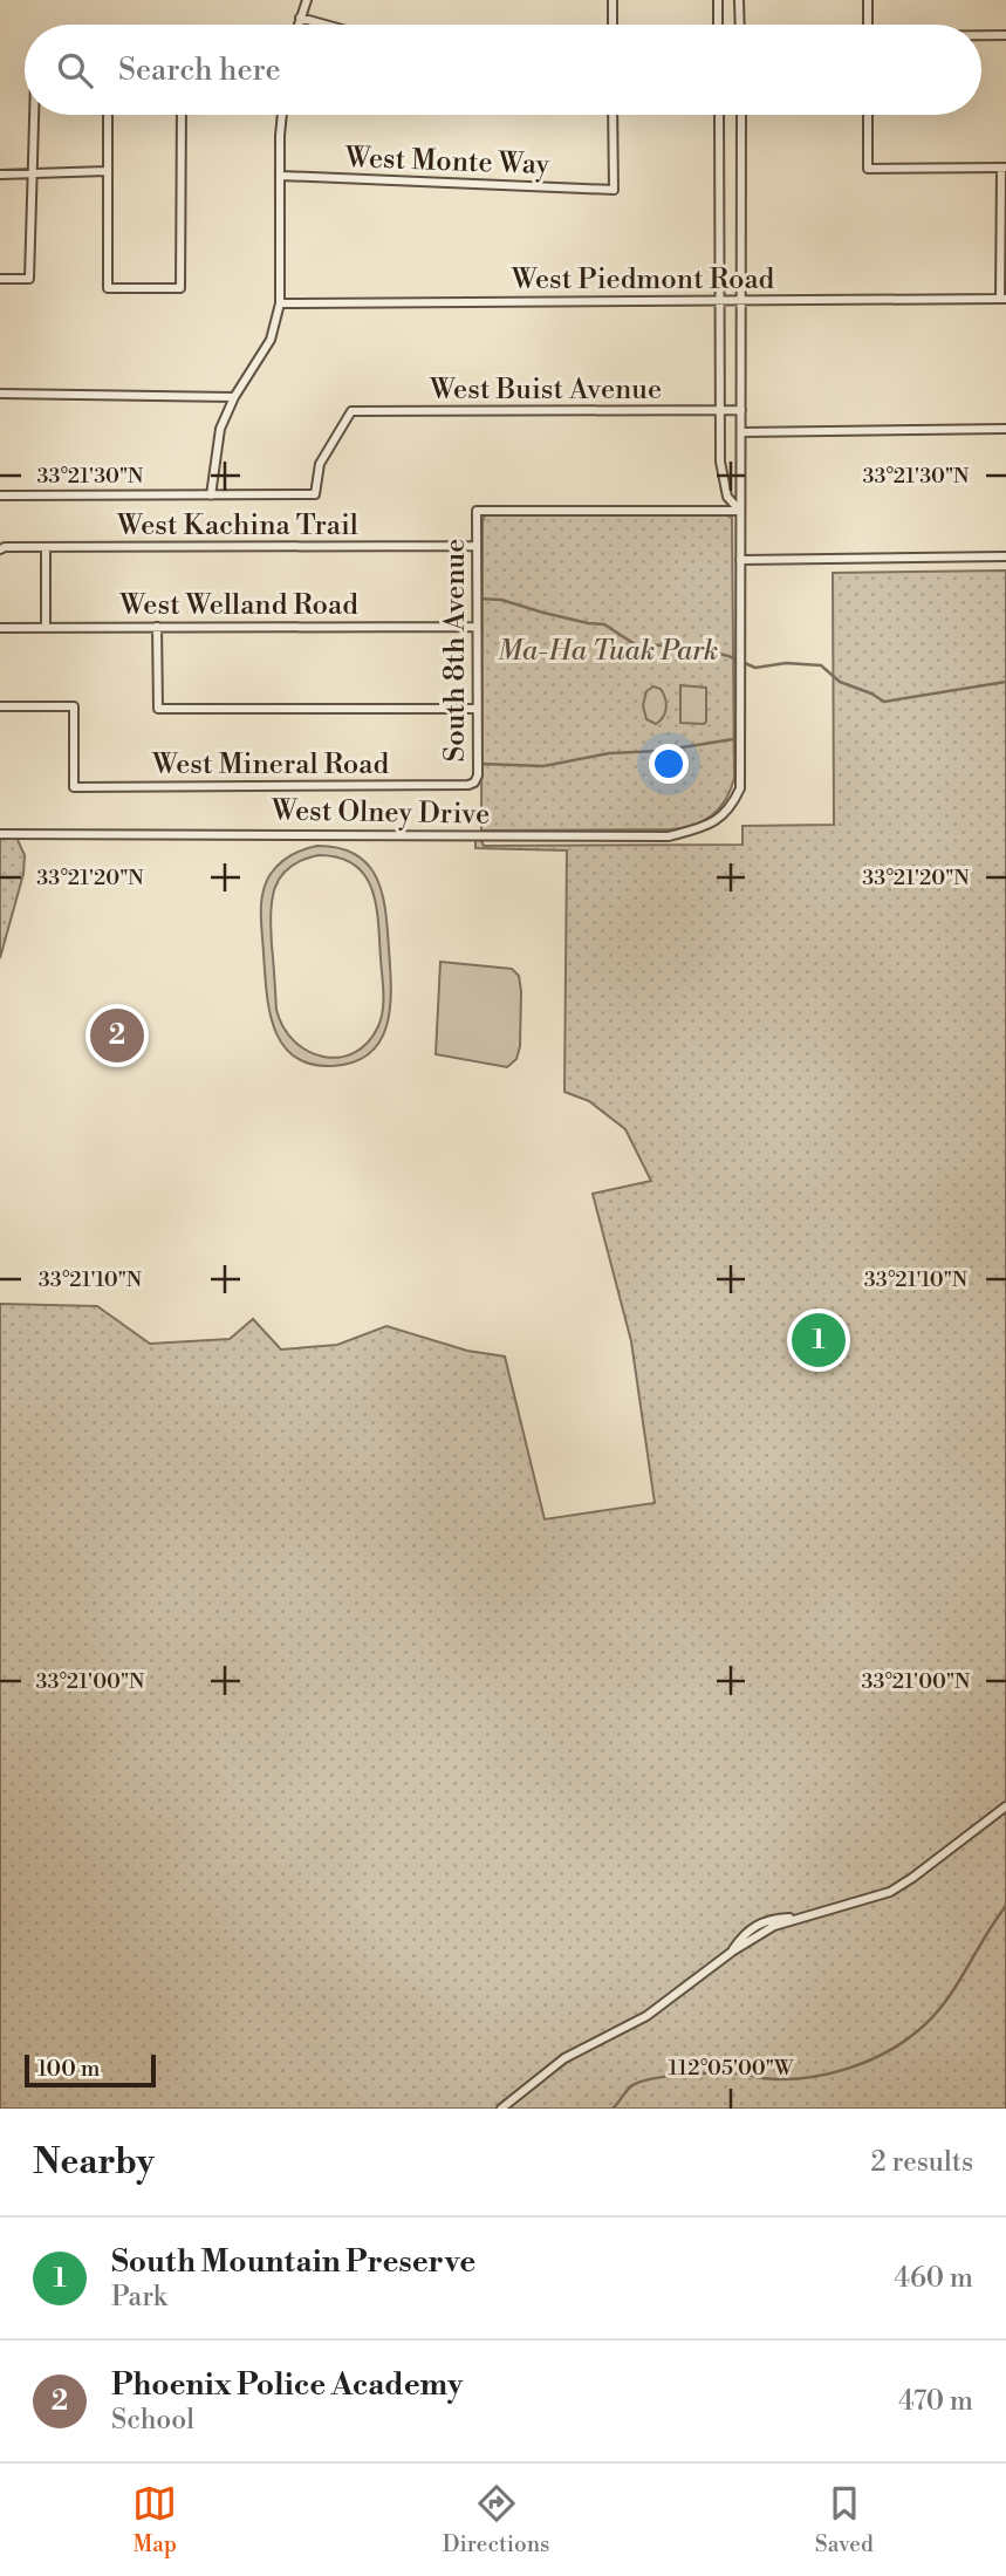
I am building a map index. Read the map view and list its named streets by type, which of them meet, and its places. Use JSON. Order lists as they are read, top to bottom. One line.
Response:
{"streets":{"street":["West Monte Way","West Piedmont Road","West Buist Avenue","West Kachina Trail","West Welland Road","South 8th Avenue","West Mineral Road","West Olney Drive"]},"crossings":[["West Kachina Trail","South 8th Avenue"],["West Welland Road","South 8th Avenue"],["South 8th Avenue","West Mineral Road"]],"parks":["Ma-Ha Tuak Park"],"scale_bar":"100 m","page":{"search":"Search here","pins":["2","1"],"scale":"100 m","heading":["Nearby","2 results"],"list":[{"mark":"1","name":"South Mountain Preserve","note":"Park","value":"460 m"},{"mark":"2","name":"Phoenix Police Academy","note":"School","value":"470 m"}],"nav":["Map","Directions","Saved"]},"coordinates":["33°21'30\"N","33°21'20\"N","33°21'10\"N","33°21'00\"N","112°05'00\"W"]}
